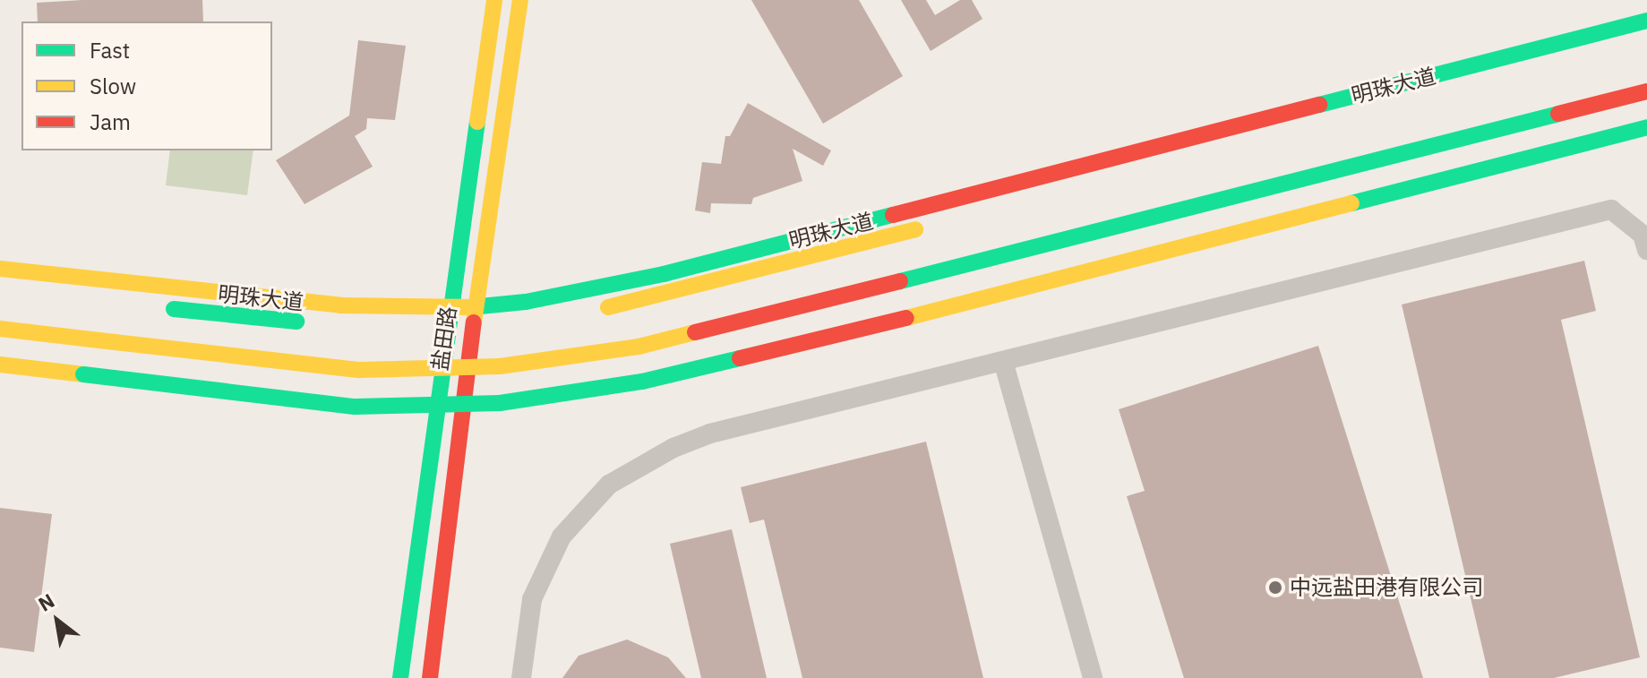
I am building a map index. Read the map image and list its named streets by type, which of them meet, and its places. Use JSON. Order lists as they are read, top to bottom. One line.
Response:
{"streets":{"street":["明珠大道","盐田路"]},"crossings":[["明珠大道","盐田路"]],"places":["中远盐田港有限公司"],"legend":["Fast","Slow","Jam"],"north":"top left"}
